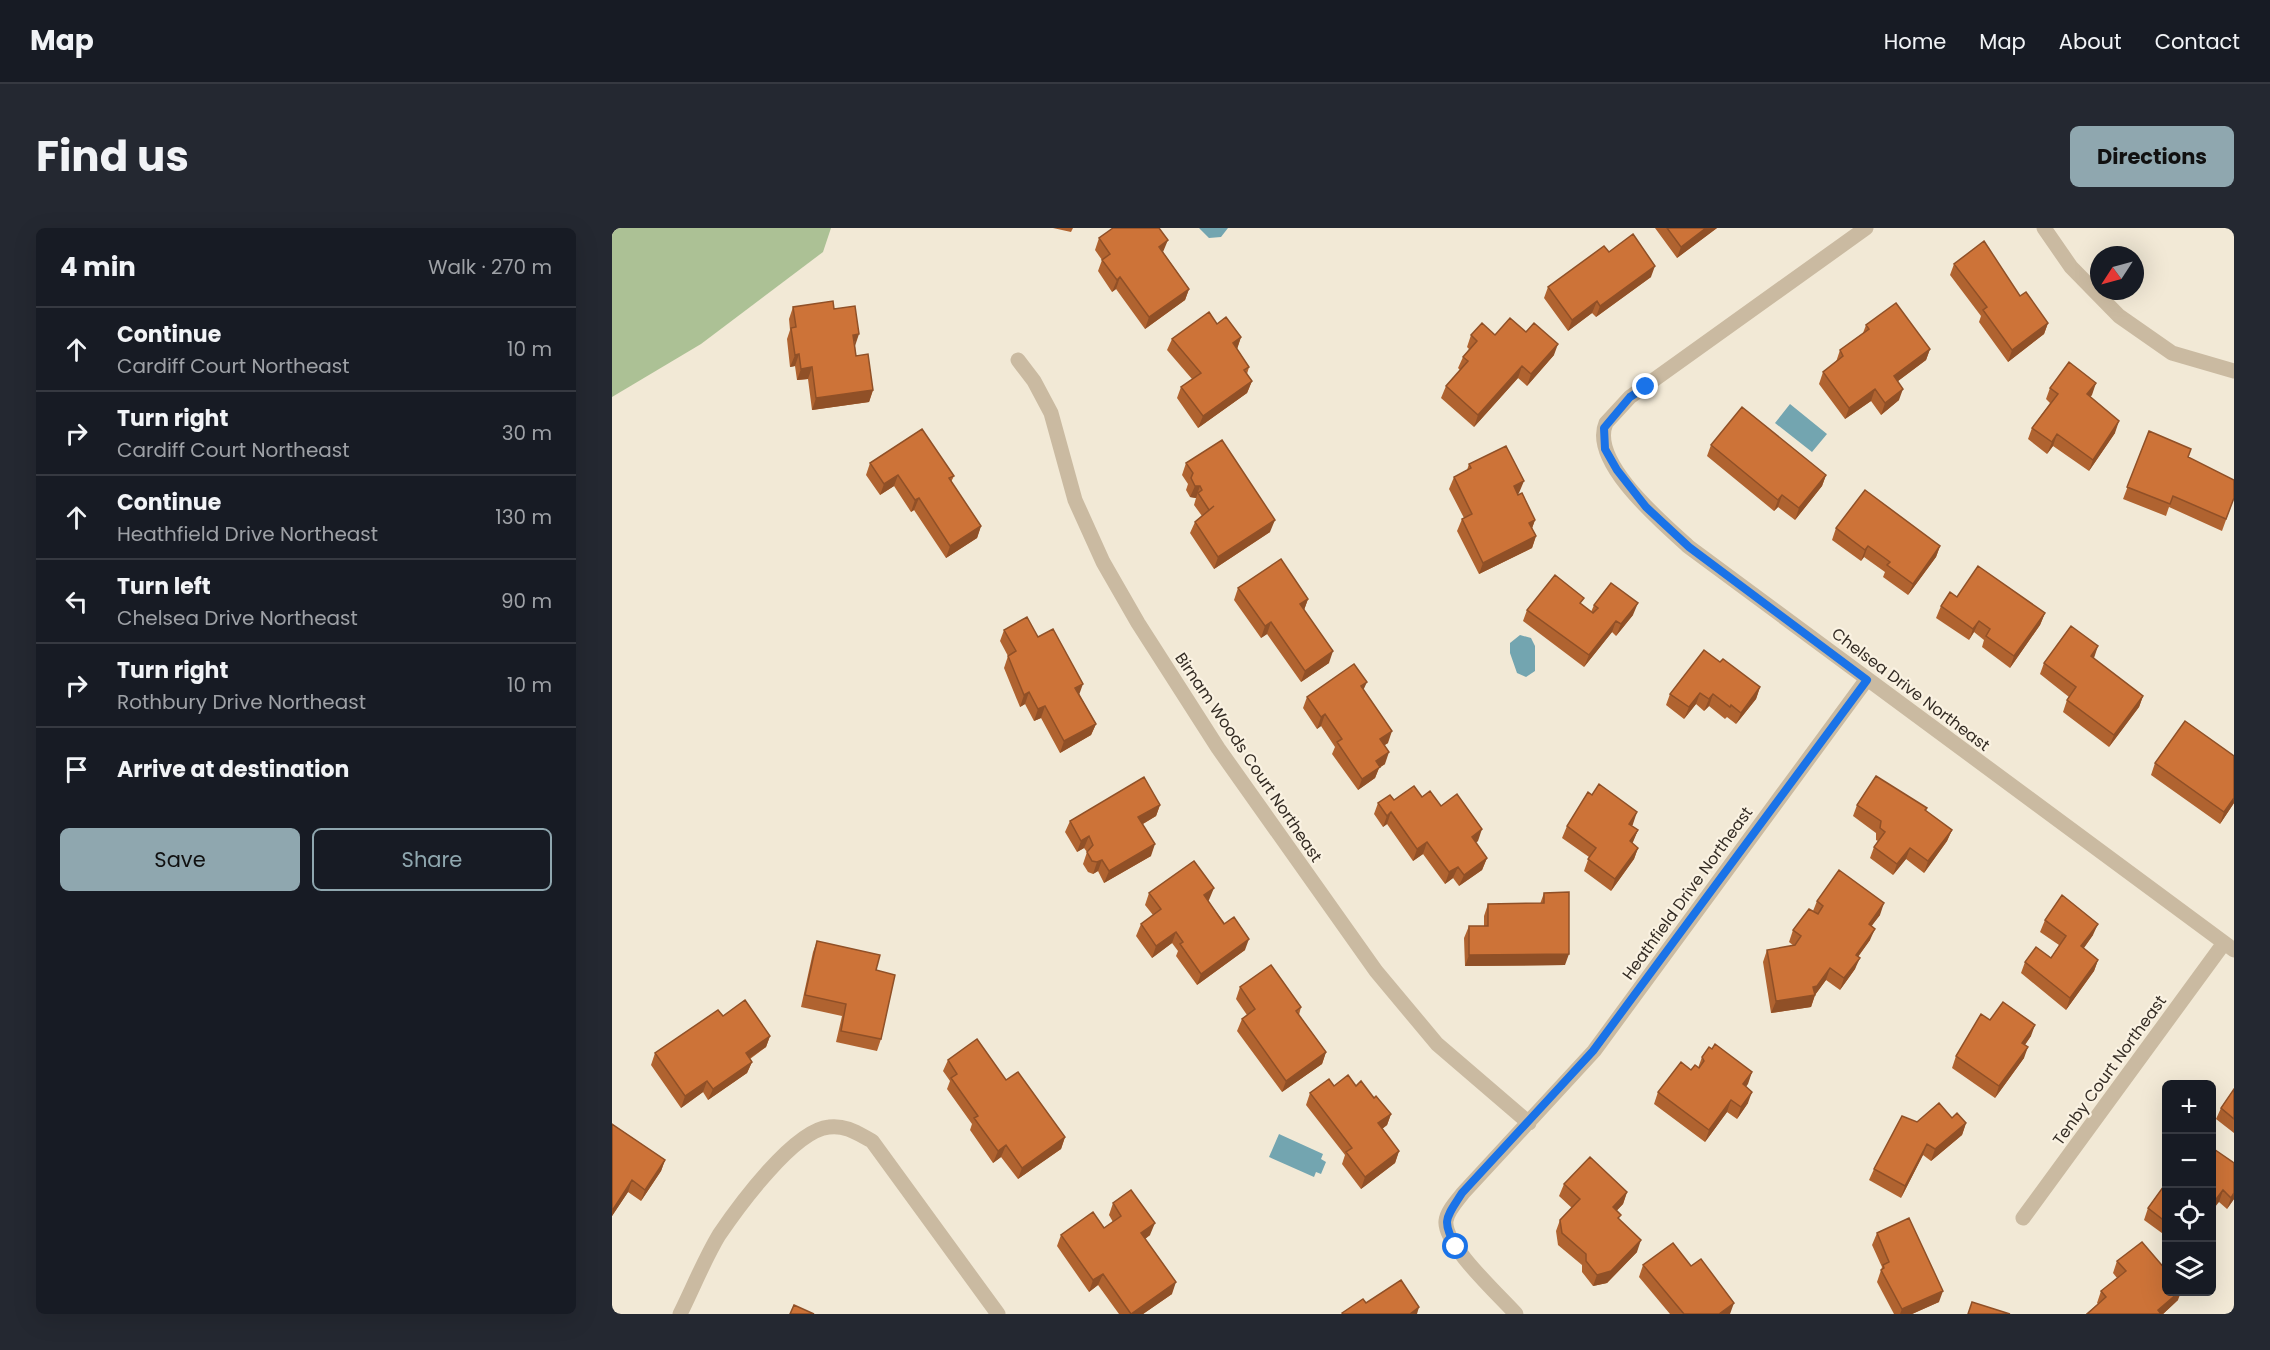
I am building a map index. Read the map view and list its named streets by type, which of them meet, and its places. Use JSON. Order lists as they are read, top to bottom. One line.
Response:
{"streets":{"street":["Chelsea Drive Northeast","Birnam Woods Court Northeast","Heathfield Drive Northeast","Tenby Court Northeast"]},"crossings":[["Chelsea Drive Northeast","Heathfield Drive Northeast"],["Chelsea Drive Northeast","Tenby Court Northeast"],["Birnam Woods Court Northeast","Heathfield Drive Northeast"]],"north":"bottom left","page":{"header":"Map","nav":["Home","Map","About","Contact"],"title":"Find us","buttons":["Directions",["Save","Share"]],"heading":["4 min","Walk · 270 m"],"list":[["Continue","Cardiff Court Northeast","10 m"],["Turn right","Cardiff Court Northeast","30 m"],["Continue","Heathfield Drive Northeast","130 m"],["Turn left","Chelsea Drive Northeast","90 m"],["Turn right","Rothbury Drive Northeast","10 m"],"Arrive at destination"],"map_buttons":["+","−"]}}
